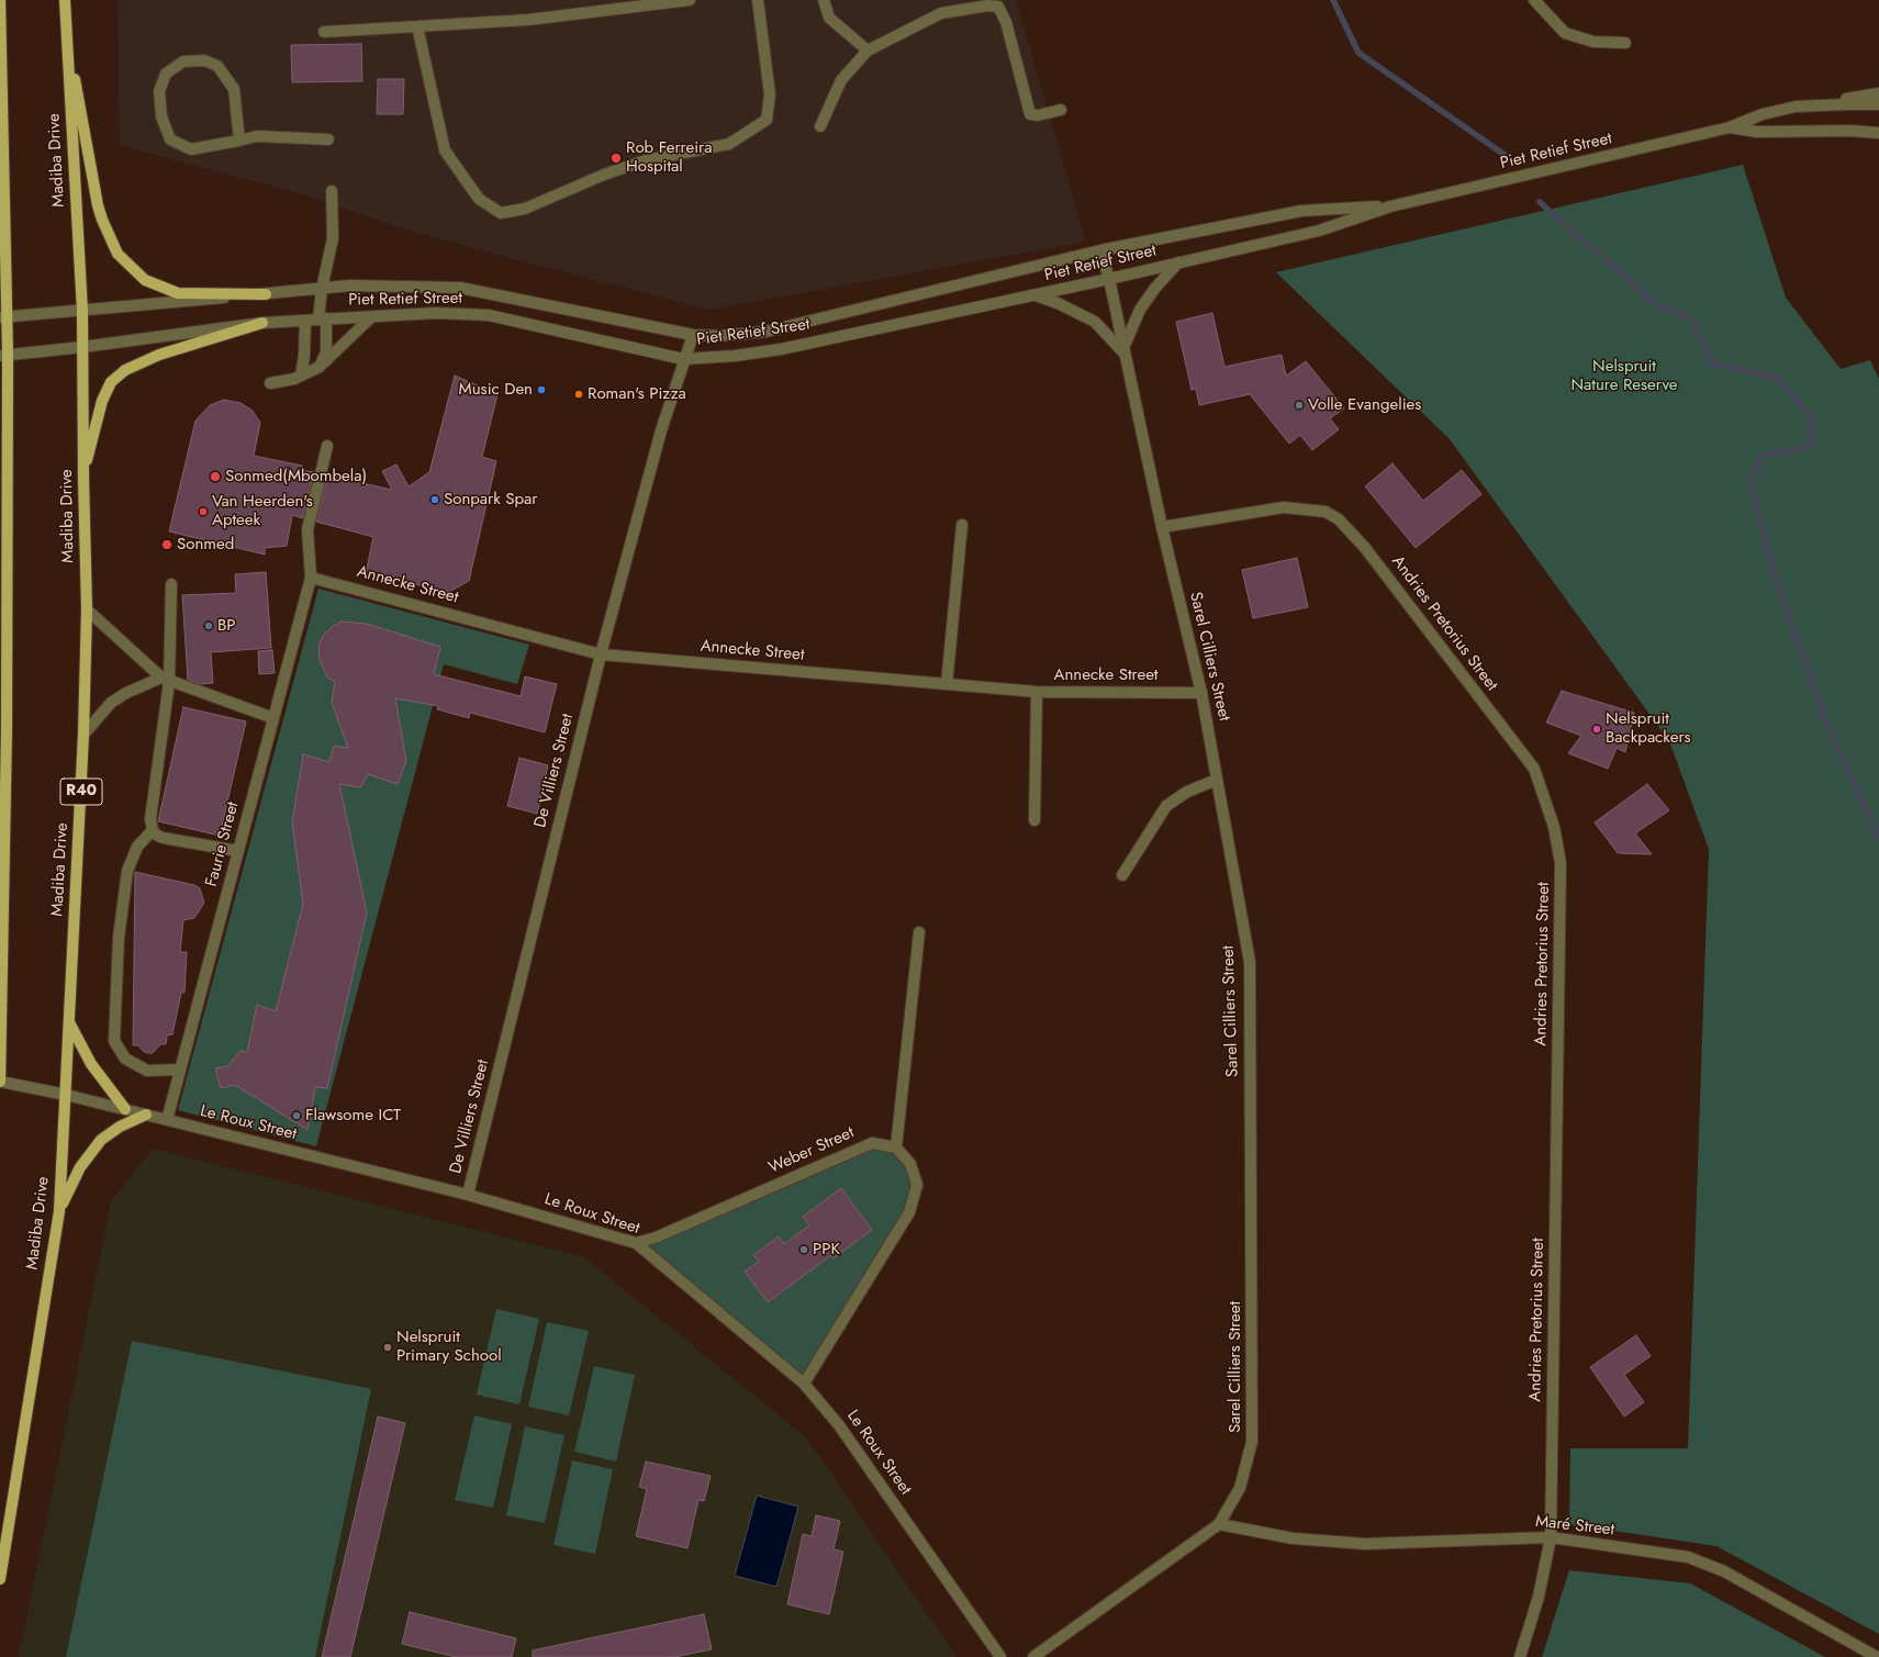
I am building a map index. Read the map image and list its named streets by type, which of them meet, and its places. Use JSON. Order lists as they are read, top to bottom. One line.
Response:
{"streets":{"main road":["Madiba Drive","R40"],"street":["Piet Retief Street","Annecke Street","Andries Pretorius Street","Sarel Cilliers Street","De Villiers Street","Faurie Street","Le Roux Street","Weber Street","Maré Street"]},"crossings":[["Piet Retief Street","Madiba Drive"],["Piet Retief Street","Sarel Cilliers Street"],["Piet Retief Street","De Villiers Street"],["Madiba Drive","Le Roux Street"],["Annecke Street","Sarel Cilliers Street"],["Annecke Street","De Villiers Street"],["Annecke Street","Faurie Street"],["Andries Pretorius Street","Sarel Cilliers Street"],["Andries Pretorius Street","Maré Street"],["Sarel Cilliers Street","Maré Street"],["De Villiers Street","Le Roux Street"],["Faurie Street","Le Roux Street"],["Le Roux Street","Weber Street"]],"parks":["Nelspruit Nature Reserve"],"places":["Rob Ferreira Hospital","Music Den","Roman's Pizza","Volle Evangelies","Sonmed(Mbombela)","Sonpark Spar","Van Heerden's Apteek","Sonmed","BP","Nelspruit Backpackers","Flawsome ICT","PPK","Nelspruit Primary School"]}
